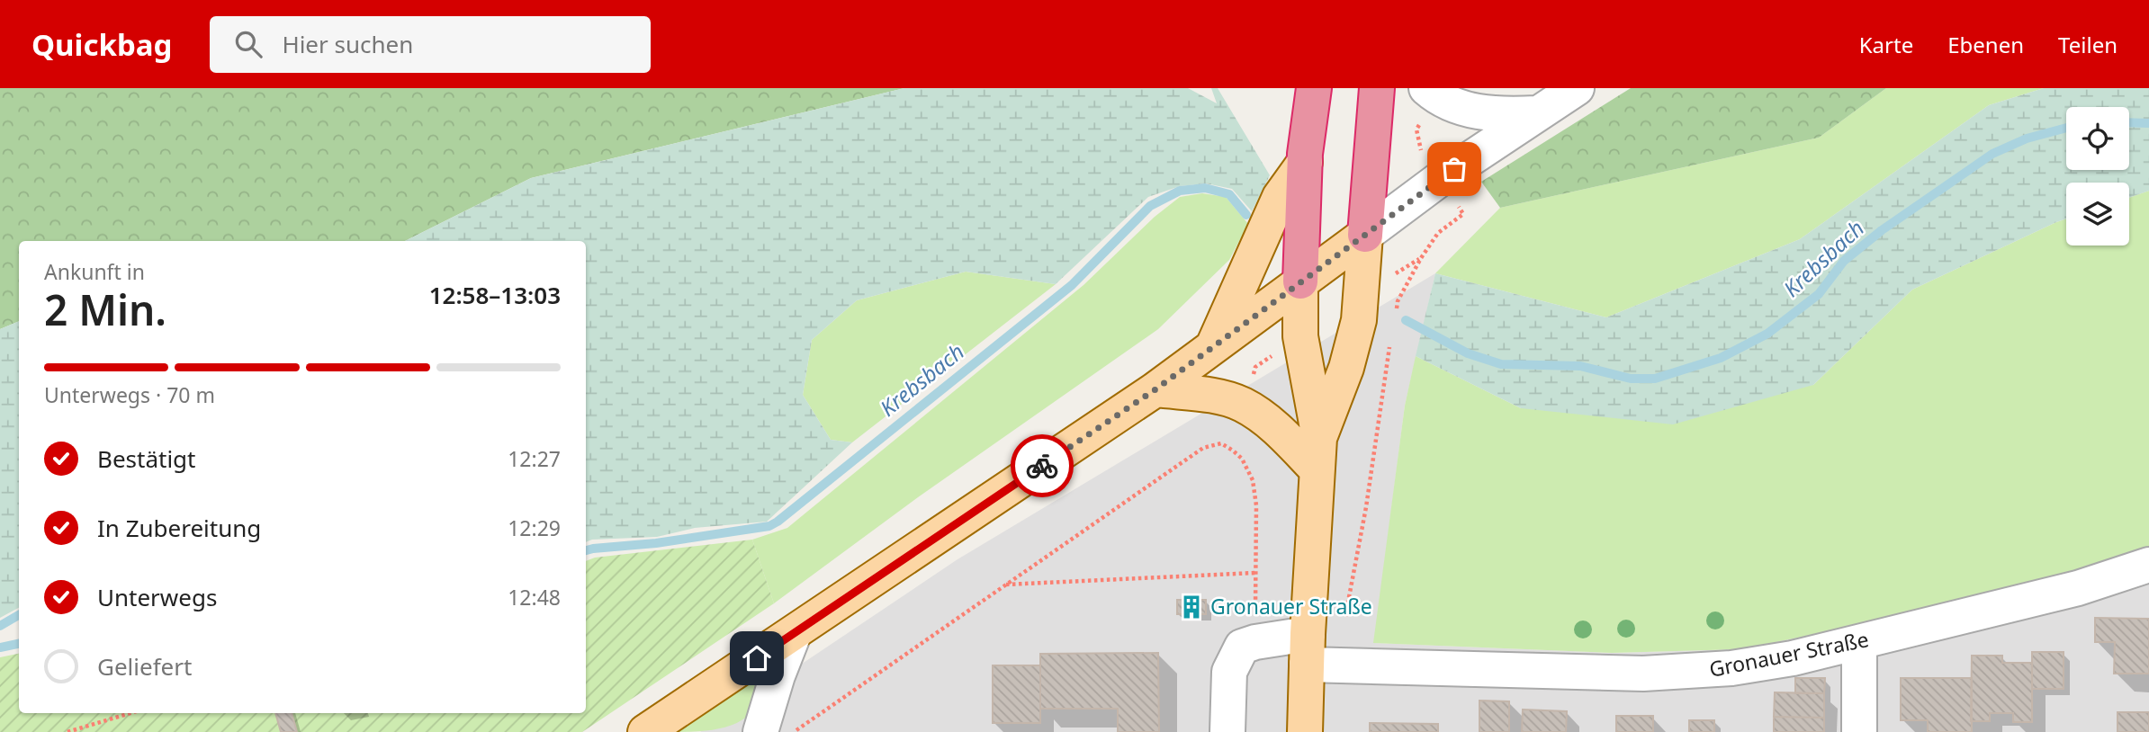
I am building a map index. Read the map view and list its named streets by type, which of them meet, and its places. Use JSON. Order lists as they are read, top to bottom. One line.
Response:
{"streets":{"street":["Gronauer Straße"]},"water":["Krebsbach"],"places":{"building":["Gronauer Straße"]},"page":{"header":"Quickbag","search":"Hier suchen","nav":["Karte","Ebenen","Teilen"],"heading":["2 Min.","Ankunft in","12:58–13:03"],"bar":"Unterwegs · 70 m","list":[["Bestätigt","12:27"],["In Zubereitung","12:29"],["Unterwegs","12:48"],"Geliefert"]}}
